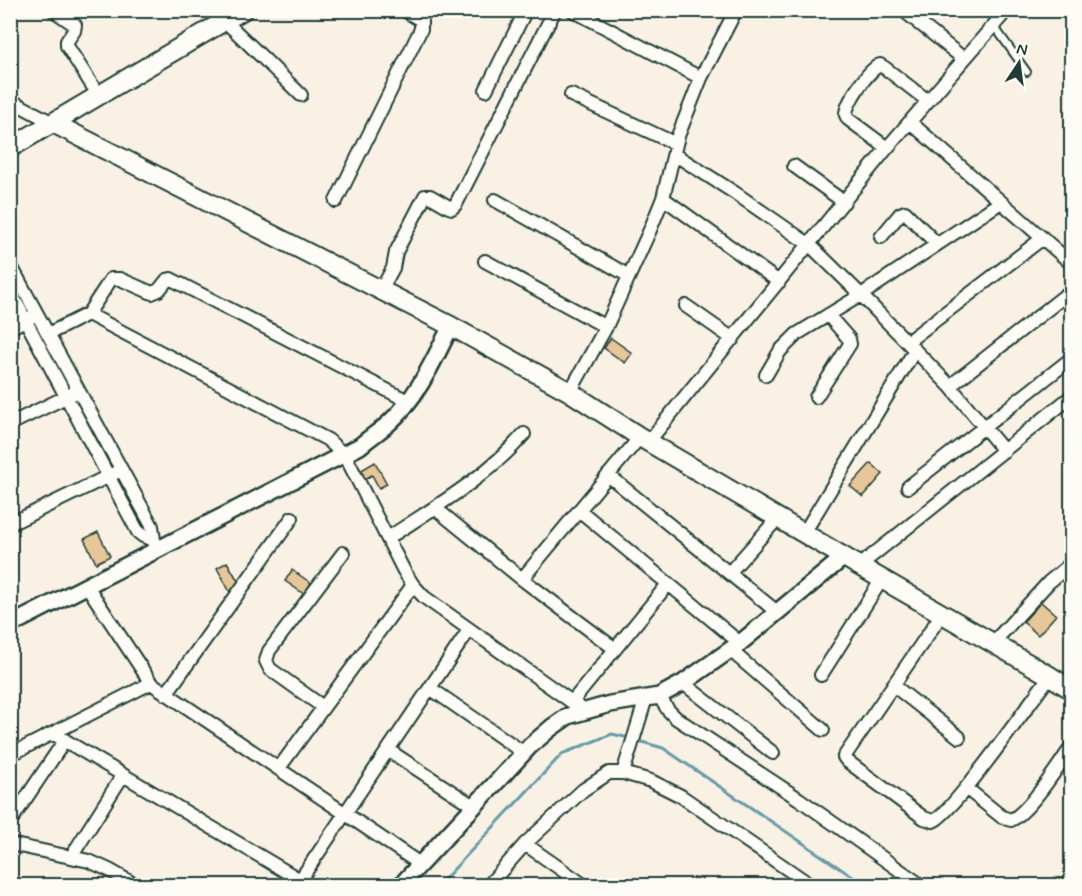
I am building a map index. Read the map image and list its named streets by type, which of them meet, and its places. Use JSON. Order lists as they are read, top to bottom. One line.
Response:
{"north":"top"}
